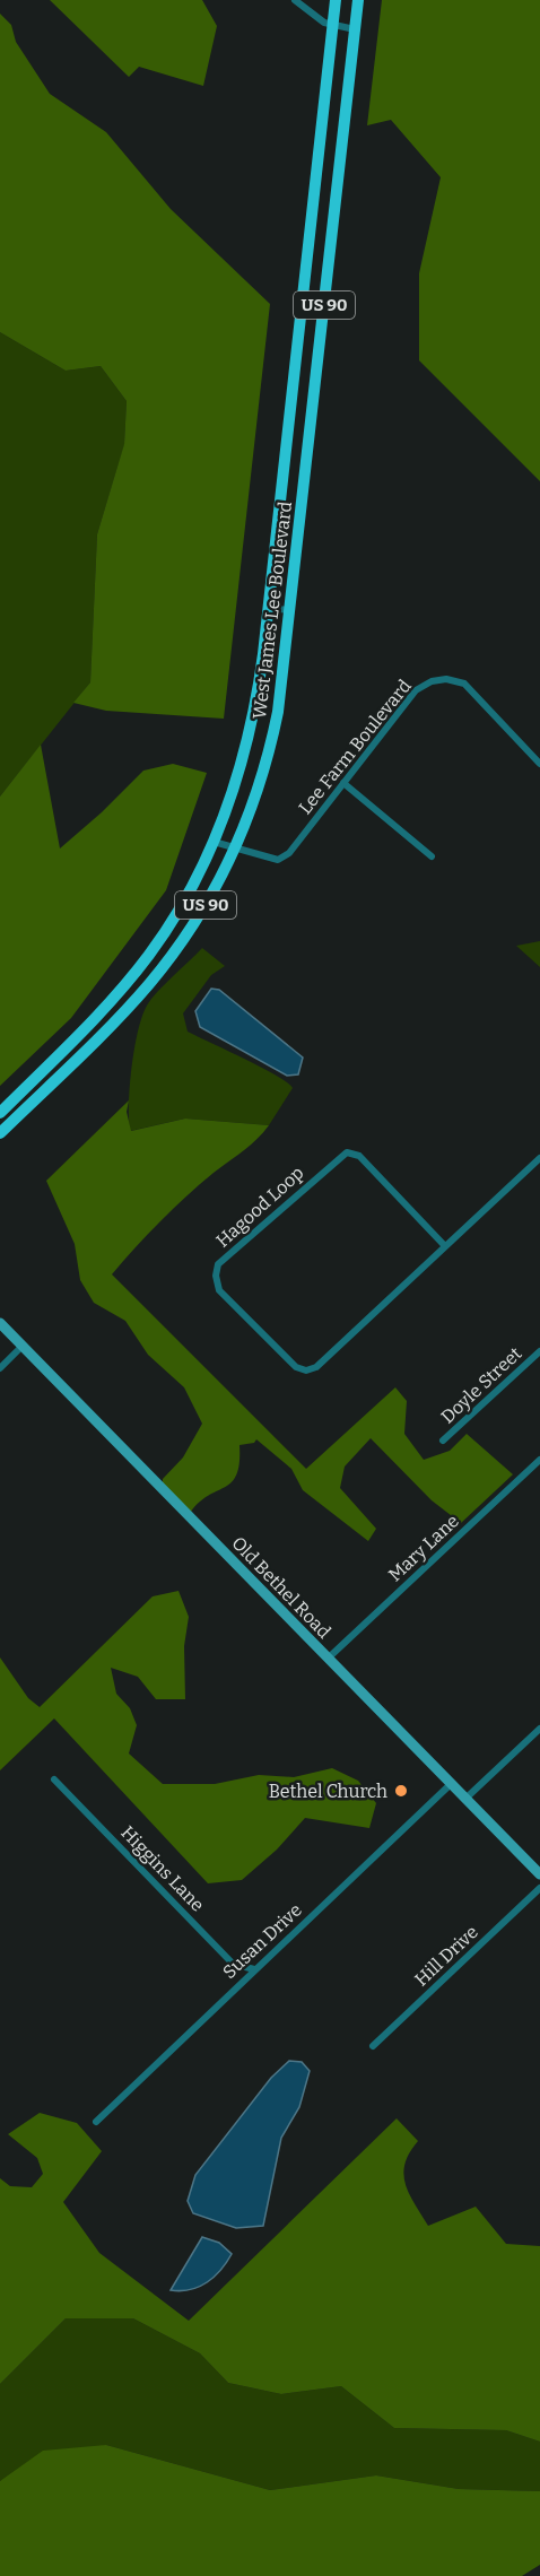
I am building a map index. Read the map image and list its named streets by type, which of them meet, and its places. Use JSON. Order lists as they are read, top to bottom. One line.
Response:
{"streets":{"main road":["US 90","West James Lee Boulevard"],"street":["Lee Farm Boulevard","Hagood Loop","Doyle Street","Mary Lane","Old Bethel Road","Higgins Lane","Susan Drive","Hill Drive"]},"crossings":[["West James Lee Boulevard","Lee Farm Boulevard"],["Mary Lane","Old Bethel Road"],["Old Bethel Road","Susan Drive"],["Higgins Lane","Susan Drive"]],"places":["Bethel Church"]}
